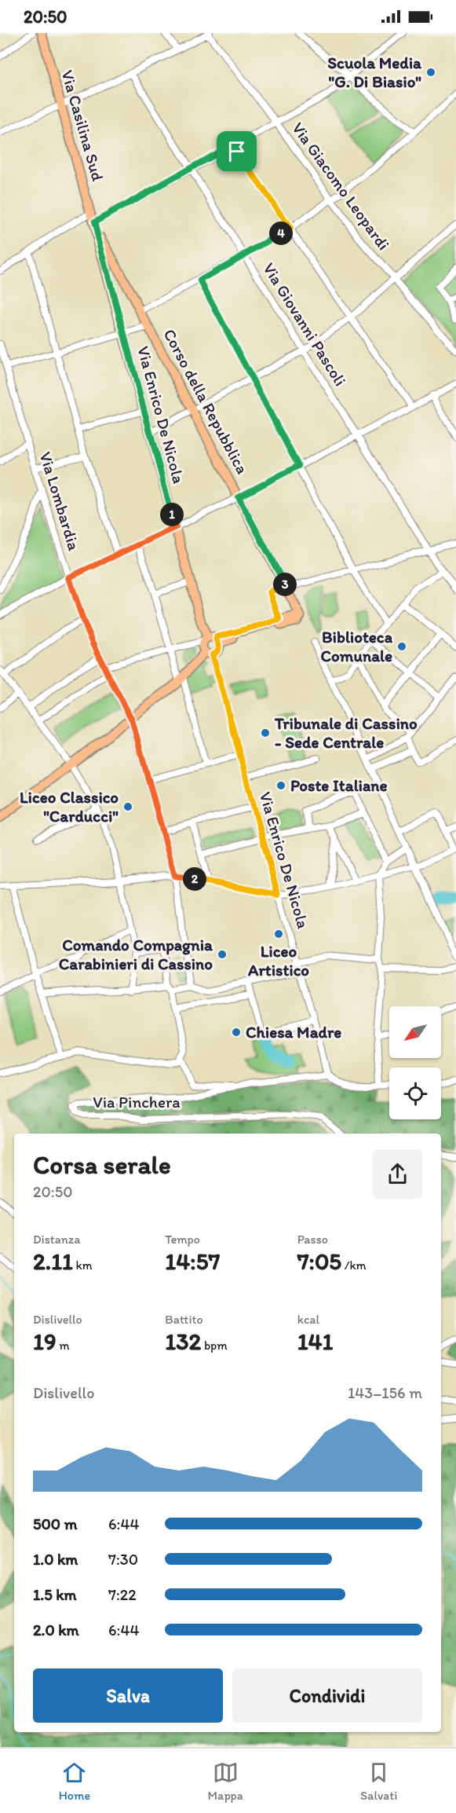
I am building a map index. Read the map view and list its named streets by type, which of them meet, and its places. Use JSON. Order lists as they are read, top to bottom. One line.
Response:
{"streets":{"main road":["Via Casilina Sud","Corso della Repubblica","Via Enrico De Nicola"],"street":["Via Giacomo Leopardi","Via Giovanni Pascoli","Via Lombardia","Via Pinchera"]},"crossings":[["Via Casilina Sud","Corso della Repubblica"],["Via Casilina Sud","Via Enrico De Nicola"],["Corso della Repubblica","Via Enrico De Nicola"],["Via Enrico De Nicola","Via Pinchera"]],"places":["Scuola Media \"G. Di Biasio\"","Biblioteca Comunale","Tribunale di Cassino - Sede Centrale","Poste Italiane","Liceo Classico \"Carducci\"","Liceo Artistico","Comando Compagnia Carabinieri di Cassino","Chiesa Madre"],"north":"bottom left","page":{"status":"20:50","pins":["4","1","3","2"],"heading":["Corsa serale","20:50"],"stats":[["Distanza","2.11 km"],["Tempo","14:57"],["Passo","7:05 /km"],["Dislivello","19 m"],["Battito","132 bpm"],["kcal","141"]],"chart":["Dislivello","143–156 m"],"list":[{"name":"500 m","note":"6:44"},{"name":"1.0 km","note":"7:30"},{"name":"1.5 km","note":"7:22"},{"name":"2.0 km","note":"6:44"}],"buttons":["Salva","Condividi"],"tabs":["Home","Mappa","Salvati"]}}
